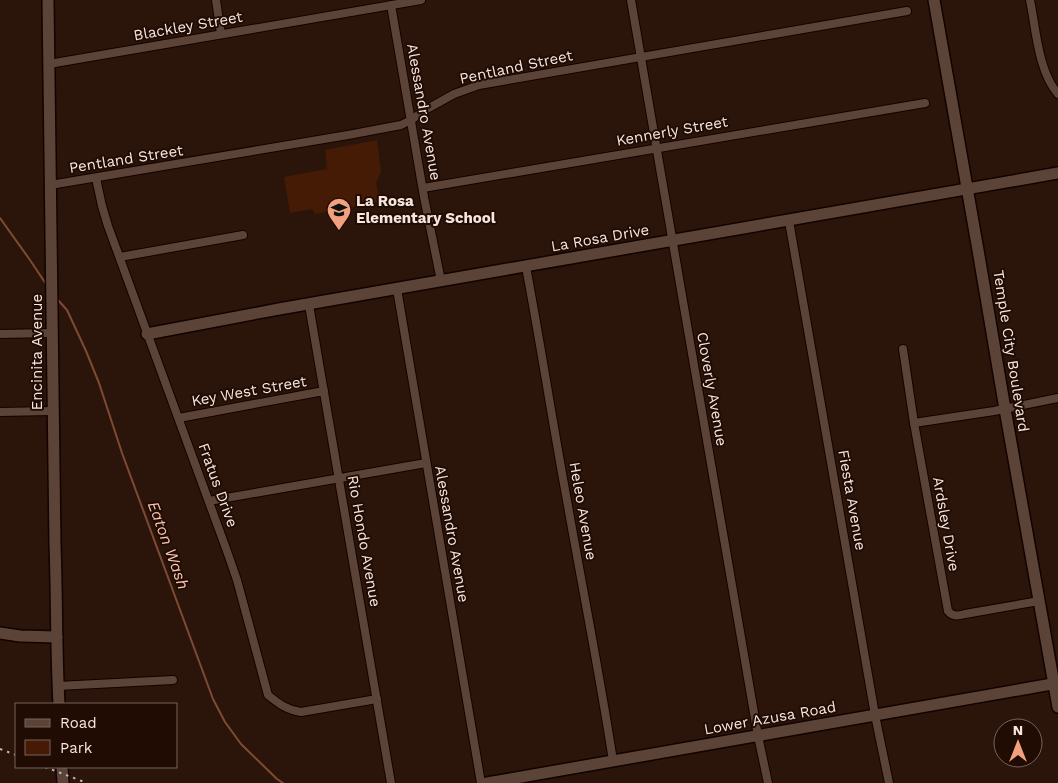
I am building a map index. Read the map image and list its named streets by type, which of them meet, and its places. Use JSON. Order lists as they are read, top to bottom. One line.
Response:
{"streets":{"street":["Blackley Street","Pentland Street","Alessandro Avenue","Kennerly Street","La Rosa Drive","Temple City Boulevard","Encinita Avenue","Cloverly Avenue","Key West Street","Fratus Drive","Fiesta Avenue","Heleo Avenue","Ardsley Drive","Rio Hondo Avenue","Lower Azusa Road"]},"crossings":[["Blackley Street","Alessandro Avenue"],["Blackley Street","Encinita Avenue"],["Pentland Street","Alessandro Avenue"],["Pentland Street","Encinita Avenue"],["Pentland Street","Cloverly Avenue"],["Pentland Street","Fratus Drive"],["Alessandro Avenue","Kennerly Street"],["Alessandro Avenue","La Rosa Drive"],["Kennerly Street","Cloverly Avenue"],["La Rosa Drive","Temple City Boulevard"],["La Rosa Drive","Cloverly Avenue"],["La Rosa Drive","Fratus Drive"],["La Rosa Drive","Fiesta Avenue"],["La Rosa Drive","Heleo Avenue"],["La Rosa Drive","Rio Hondo Avenue"],["Temple City Boulevard","Ardsley Drive"],["Temple City Boulevard","Lower Azusa Road"],["Cloverly Avenue","Lower Azusa Road"],["Key West Street","Fratus Drive"],["Key West Street","Rio Hondo Avenue"],["Fratus Drive","Rio Hondo Avenue"],["Fiesta Avenue","Lower Azusa Road"],["Heleo Avenue","Lower Azusa Road"]],"water":["Eaton Wash"],"places":{"school or university":["La Rosa Elementary School"]},"legend":["Road","Park"],"north":"top"}
